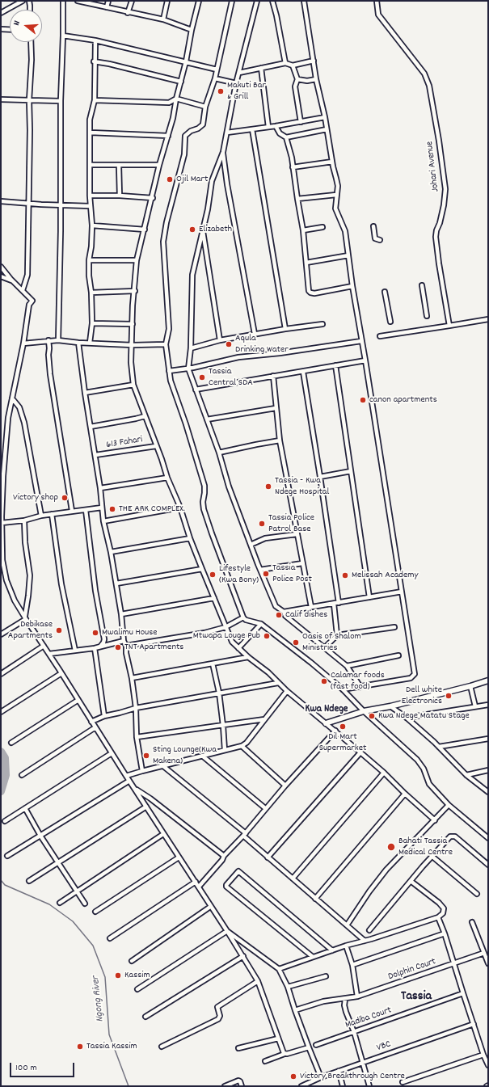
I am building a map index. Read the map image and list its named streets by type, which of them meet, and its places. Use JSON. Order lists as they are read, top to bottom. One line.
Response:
{"streets":{"street":["Johari Avenue","613 Fahari","Dolphin Court","Madiba Court","VBC"]},"districts":["Kwa Ndege","Tassia"],"water":["Ngong River"],"places":["Makuti Bar & Grill","Ojil Mart","Elizabeth","Aqula Drinking Water","Tassia Central SDA","canon apartments","Tassia - Kwa Ndege Hospital","Victory shop","THE ARK COMPLEX.","Tassia Police Patrol Base","Tassia Police Post","Lifestyle (Kwa Bony)","Melissah Academy","Calif dishes","Debikase Apartments","Mwalimu House","Mtwapa Louge Pub","Oasis of Shalom Ministries","TNT Apartments","Calamar foods (fast food)","Dell white Electronics","Kwa Ndege Matatu Stage","Dil Mart Supermarket","Sting Lounge(Kwa Makena)","Bahati Tassia Medical Centre","Kassim","Tassia Kassim","Victory Breakthrough Centre"],"scale_bar":"100 m","north":"left"}
